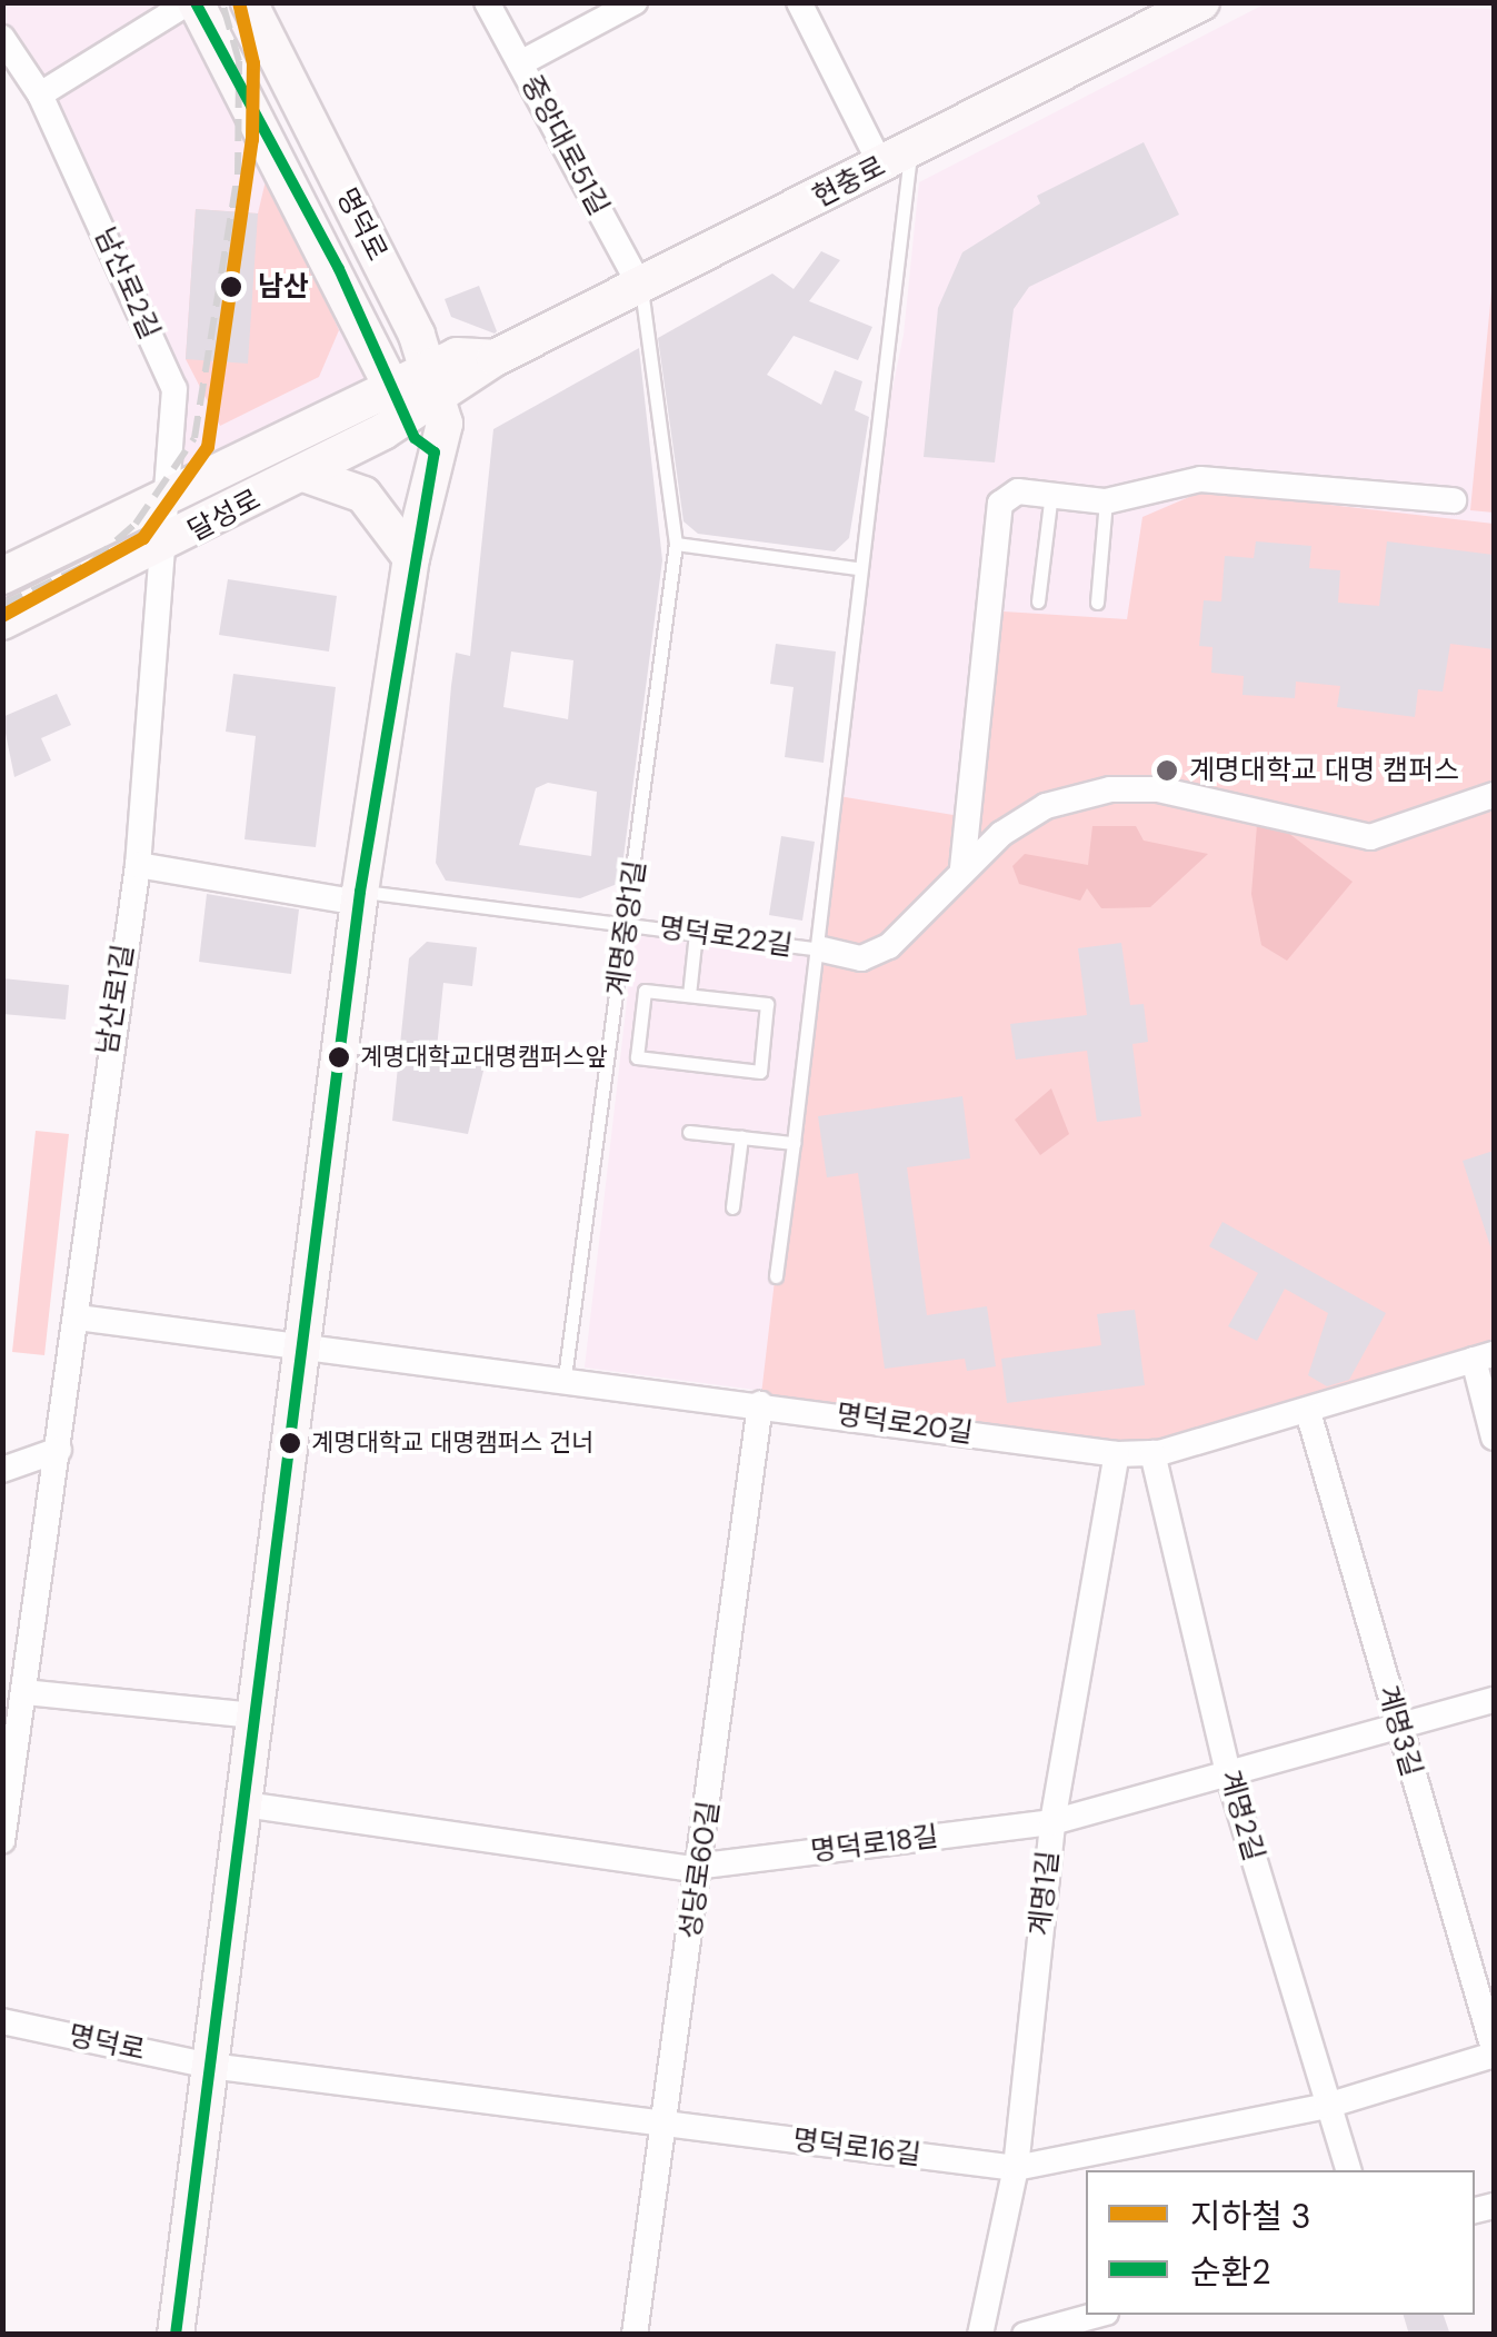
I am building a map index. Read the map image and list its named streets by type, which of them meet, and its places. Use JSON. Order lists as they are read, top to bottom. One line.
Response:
{"streets":{"main road":["현충로","명덕로","달성로"],"street":["중앙대로51길","남산로2길","남산로1길","명덕로20길","계명3길","계명2길","명덕로18길","성당로60길","계명1길","명덕로16길"],"lane":["계명중앙1길","명덕로22길"]},"crossings":[["중앙대로51길","현충로"],["중앙대로51길","계명중앙1길"],["현충로","명덕로"],["현충로","달성로"],["현충로","계명중앙1길"],["명덕로","달성로"],["명덕로","명덕로16길"],["남산로2길","달성로"],["남산로2길","남산로1길"],["달성로","남산로1길"],["계명중앙1길","명덕로22길"],["계명중앙1길","명덕로20길"],["남산로1길","명덕로20길"],["명덕로20길","계명3길"],["명덕로20길","계명2길"],["명덕로20길","성당로60길"],["명덕로20길","계명1길"],["계명3길","명덕로18길"],["계명3길","명덕로16길"],["계명2길","명덕로18길"],["계명2길","명덕로16길"],["명덕로18길","성당로60길"],["명덕로18길","계명1길"],["성당로60길","명덕로16길"],["계명1길","명덕로16길"]],"places":["남산","계명대학교 대명 캠퍼스","계명대학교대명캠퍼스앞","계명대학교 대명캠퍼스 건너"],"lines":["metro line 3","transit line 순환2"],"legend":["지하철 3","순환2"]}
